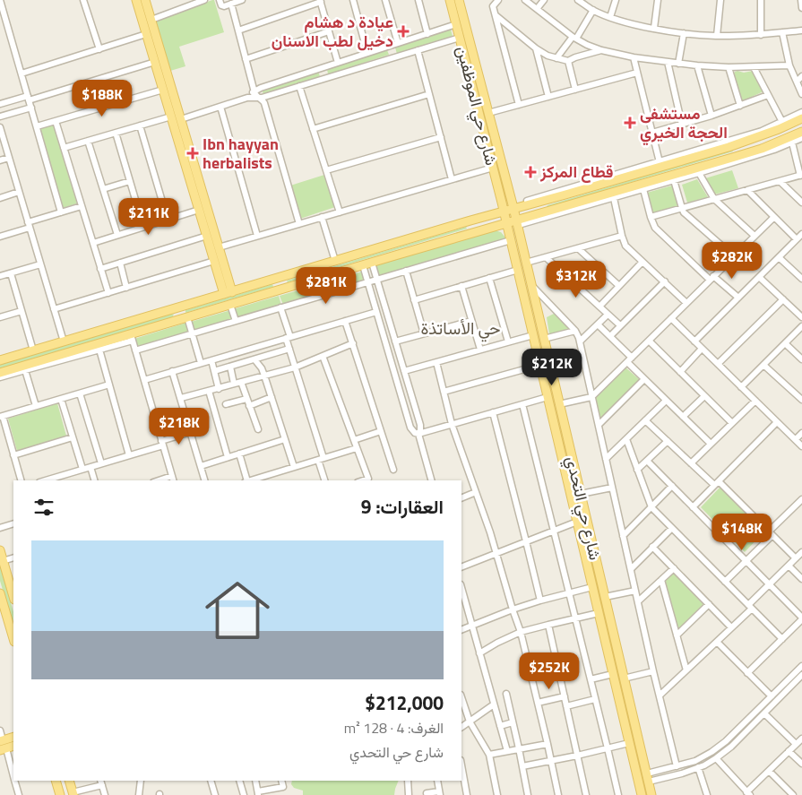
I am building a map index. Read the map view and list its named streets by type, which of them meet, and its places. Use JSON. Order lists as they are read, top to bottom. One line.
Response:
{"streets":{"main road":["شارع حي الموظفين","شارع حي التحدي"]},"crossings":[["شارع حي الموظفين","شارع حي التحدي"]],"districts":["حي الأساتذة"],"places":{"health":["عيادة د هشام دخيل لطب الاسنان","مستشفى الحجة الخيري","Ibn hayyan herbalists","قطاع المركز"]},"page":{"price":["$188K","$211K","$282K","$312K","$281K","$212K","$218K","$148K","$252K"],"heading":"العقارات: 9","list":[{"name":"$212,000","note":"الغرف: 4 · 128 m² · شارع حي التحدي"}]}}
